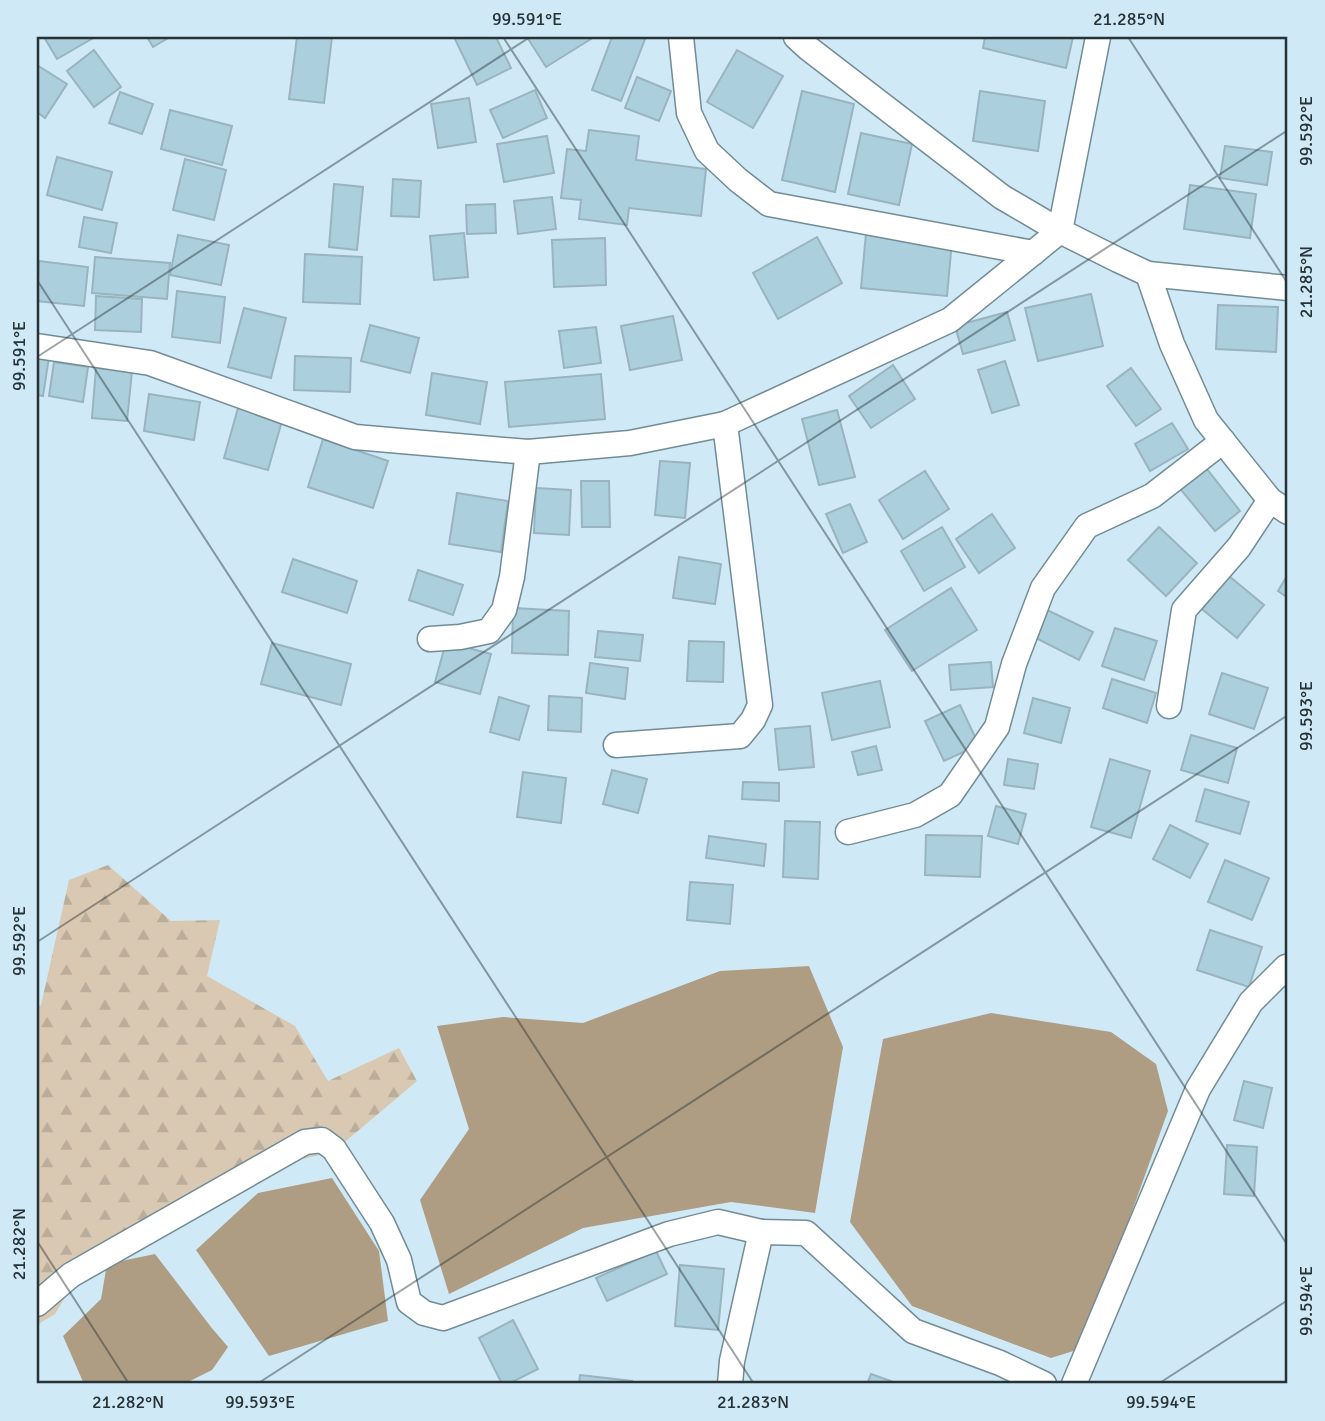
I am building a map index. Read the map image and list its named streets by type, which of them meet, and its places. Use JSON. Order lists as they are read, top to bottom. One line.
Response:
{"coordinates":["99.591°E","21.285°N","99.592°E","99.593°E","21.282°N","99.594°E","21.283°N"]}
